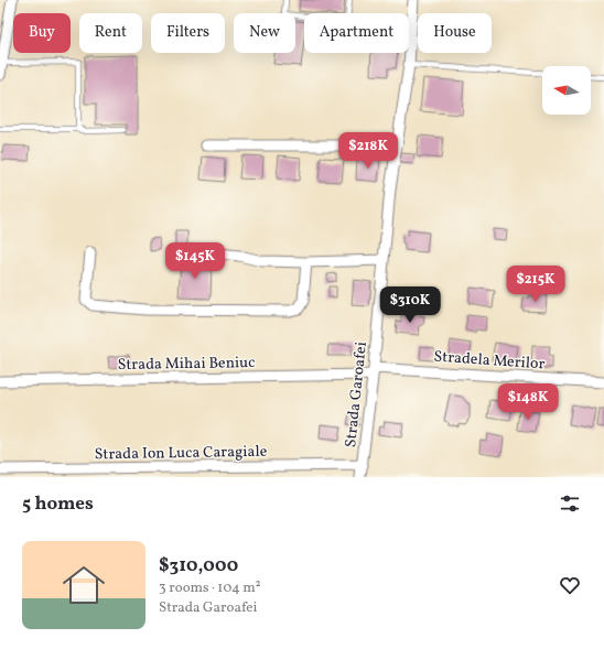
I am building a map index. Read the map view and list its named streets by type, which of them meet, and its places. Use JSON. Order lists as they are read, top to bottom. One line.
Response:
{"streets":{"street":["Stradela Merilor","Strada Mihai Beniuc","Strada Garoafei","Strada Ion Luca Caragiale"]},"crossings":[["Stradela Merilor","Strada Mihai Beniuc"],["Stradela Merilor","Strada Garoafei"],["Strada Mihai Beniuc","Strada Garoafei"],["Strada Garoafei","Strada Ion Luca Caragiale"]],"north":"left","page":{"chip":["Buy","Rent","Filters","New","Apartment","House"],"price":["$218K","$145K","$215K","$310K","$148K"],"heading":"5 homes","list":[{"name":"$310,000","note":"3 rooms · 104 m² · Strada Garoafei"}]}}
